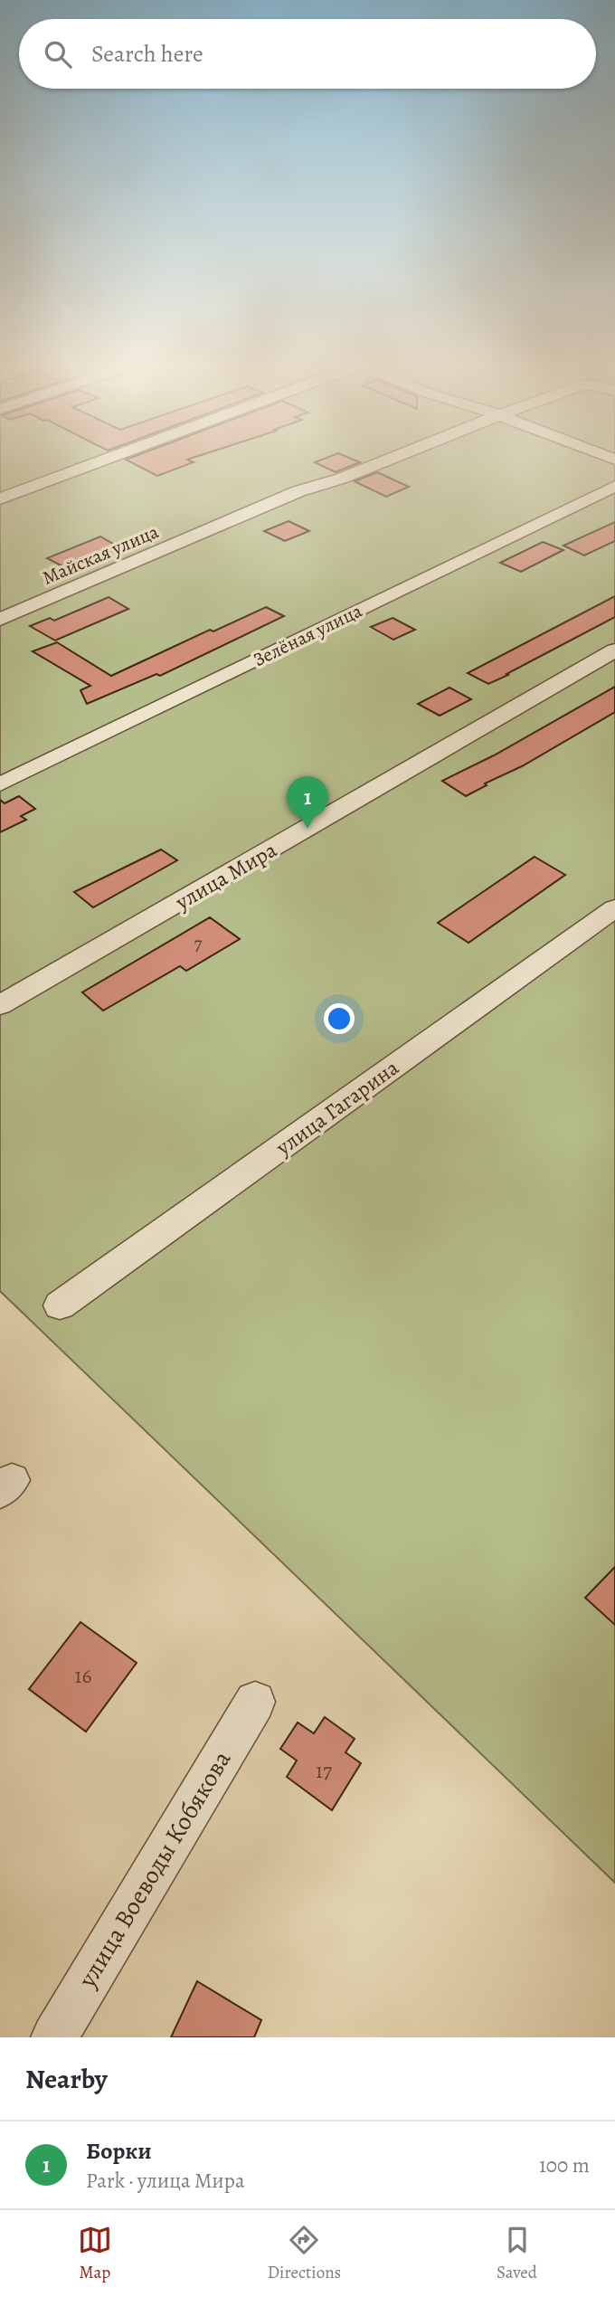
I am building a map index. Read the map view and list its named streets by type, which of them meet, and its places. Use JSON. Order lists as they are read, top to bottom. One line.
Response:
{"streets":{"street":["Майская улица","Зелёная улица","улица Мира","улица Гагарина","улица Воеводы Кобякова"]},"house_numbers":["7","16","17"],"page":{"search":"Search here","pins":"1","heading":"Nearby","list":[{"mark":"1","name":"Борки","note":"Park · улица Мира","value":"100 m"}],"nav":["Map","Directions","Saved"]}}
